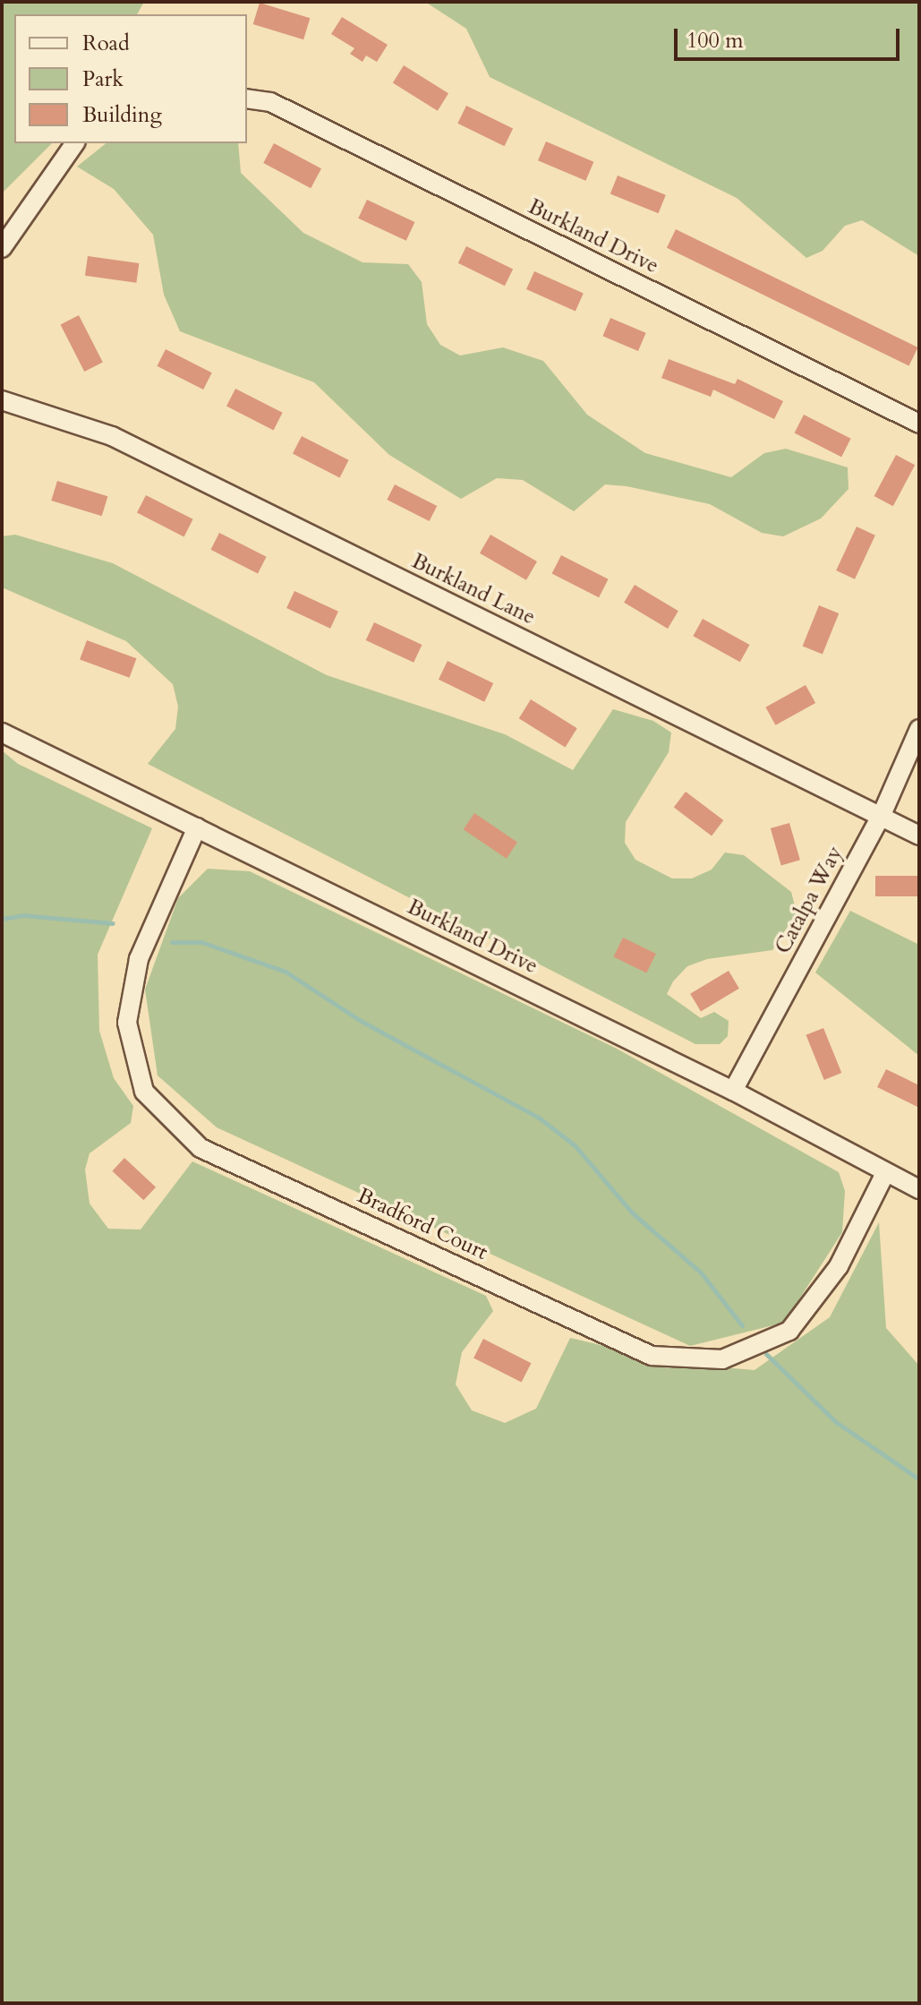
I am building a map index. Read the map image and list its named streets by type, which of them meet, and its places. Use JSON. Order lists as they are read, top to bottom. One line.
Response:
{"streets":{"street":["Burkland Drive","Burkland Lane","Catalpa Way","Bradford Court"]},"crossings":[["Burkland Drive","Catalpa Way"],["Burkland Drive","Bradford Court"],["Burkland Lane","Catalpa Way"]],"legend":["Road","Park","Building"],"scale_bar":"100 m"}
